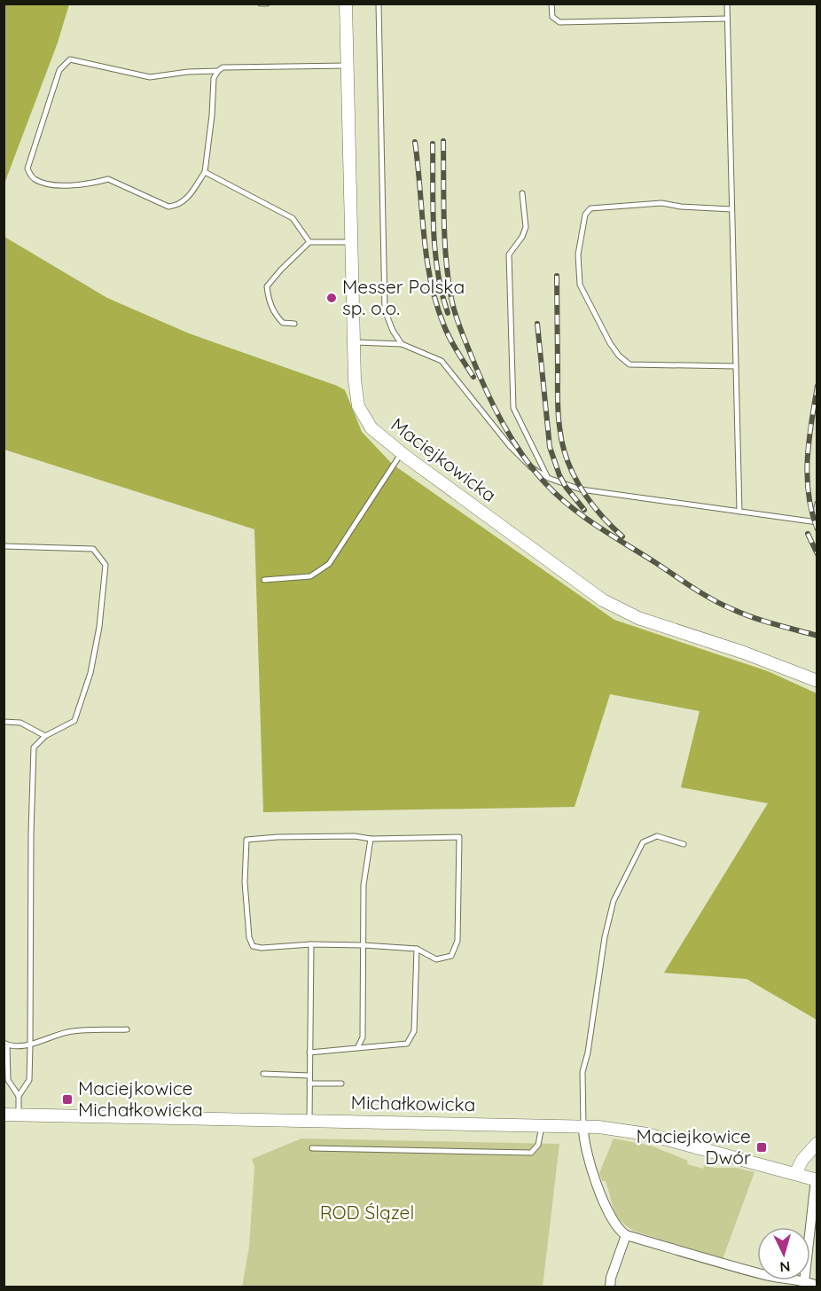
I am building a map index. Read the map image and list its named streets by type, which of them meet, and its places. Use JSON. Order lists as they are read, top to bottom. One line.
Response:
{"streets":{"street":["Maciejkowicka","Michałkowicka"]},"parks":["ROD Ślązel"],"places":{"other":["Messer Polska sp. o.o."],"transit":["Maciejkowice Michałkowicka","Maciejkowice Dwór"]},"north":"bottom"}
